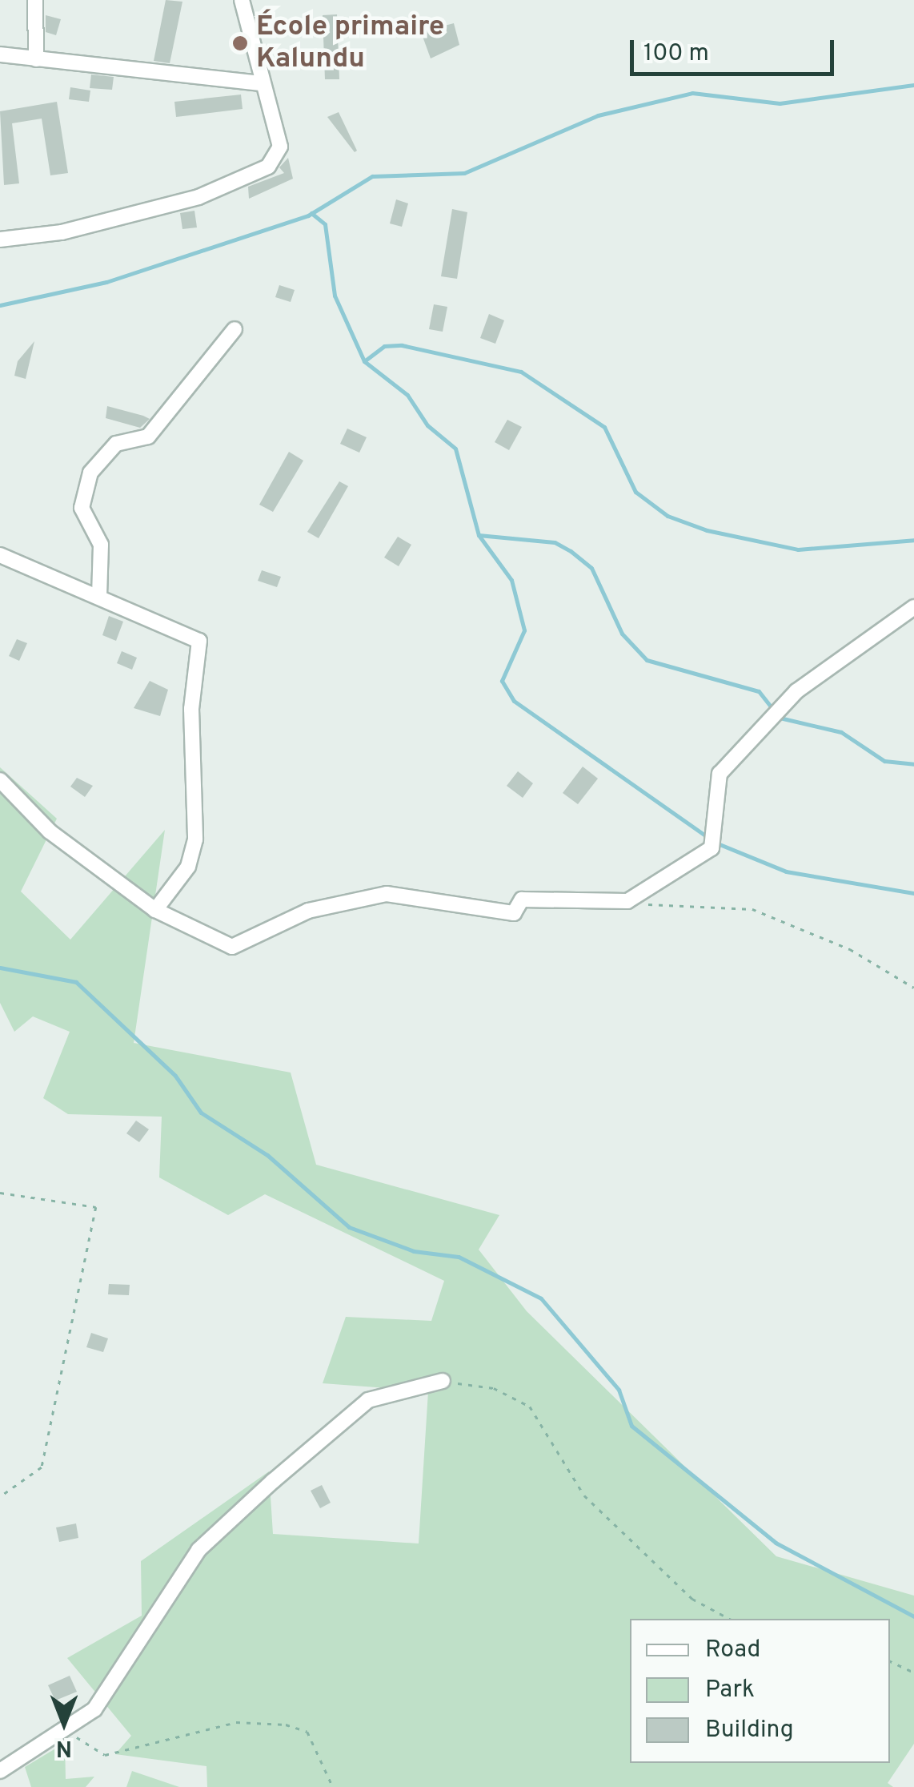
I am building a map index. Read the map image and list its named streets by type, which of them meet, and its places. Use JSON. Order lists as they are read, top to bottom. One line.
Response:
{"places":["École primaire Kalundu"],"legend":["Road","Park","Building"],"scale_bar":"100 m","north":"bottom"}
